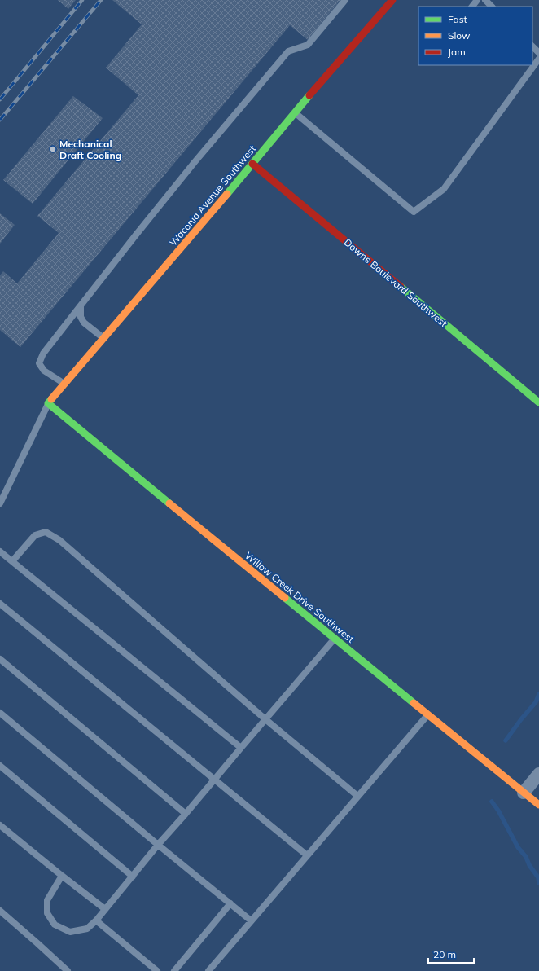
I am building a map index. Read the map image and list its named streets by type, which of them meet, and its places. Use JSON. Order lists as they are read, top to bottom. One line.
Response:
{"streets":{"street":["Waconia Avenue Southwest","Downs Boulevard Southwest","Willow Creek Drive Southwest"]},"crossings":[["Waconia Avenue Southwest","Downs Boulevard Southwest"],["Waconia Avenue Southwest","Willow Creek Drive Southwest"]],"places":["Mechanical Draft Cooling"],"legend":["Fast","Slow","Jam"],"scale_bar":"20 m"}
